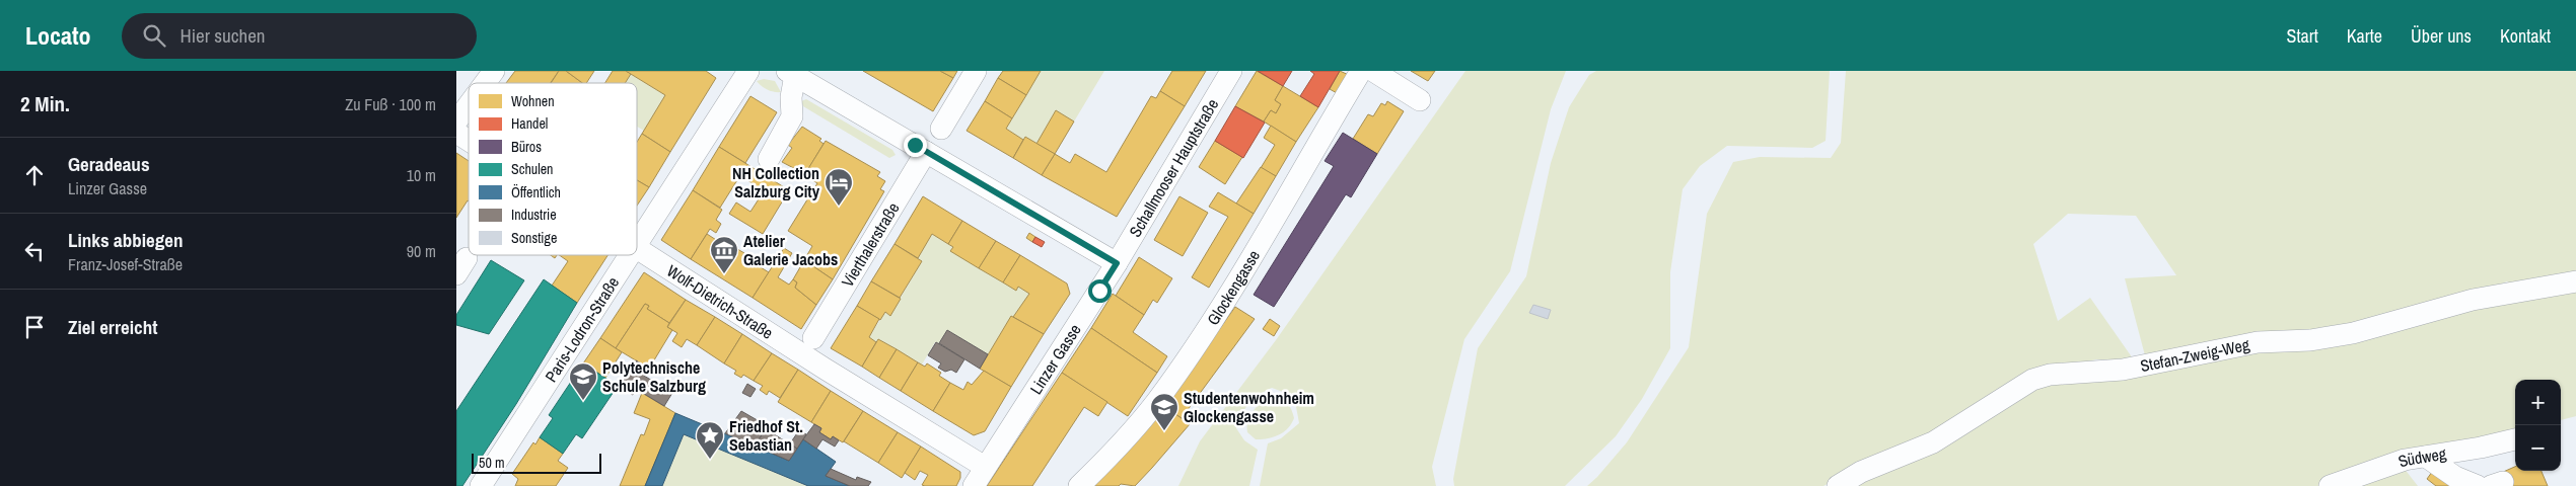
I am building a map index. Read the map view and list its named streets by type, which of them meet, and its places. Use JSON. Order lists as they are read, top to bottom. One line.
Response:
{"streets":{"street":["Schallmooser Hauptstraße","Vierthalerstraße","Glockengasse","Wolf-Dietrich-Straße","Paris-Lodron-Straße","Stefan-Zweig-Weg","Linzer Gasse","Südweg"]},"crossings":[["Schallmooser Hauptstraße","Linzer Gasse"],["Wolf-Dietrich-Straße","Linzer Gasse"]],"places":{"hotel":["NH Collection Salzburg City"],"museum":["Atelier Galerie Jacobs"],"school or university":["Polytechnische Schule Salzburg","Studentenwohnheim Glockengasse"],"place":["Friedhof St. Sebastian"]},"legend":["Wohnen","Handel","Büros","Schulen","Öffentlich","Industrie","Sonstige"],"scale_bar":"50 m","page":{"header":"Locato","search":"Hier suchen","nav":["Start","Karte","Über uns","Kontakt"],"heading":["2 Min.","Zu Fuß · 100 m"],"list":[["Geradeaus","Linzer Gasse","10 m"],["Links abbiegen","Franz-Josef-Straße","90 m"],"Ziel erreicht"],"map_buttons":["+","−"],"scale":"50 m"}}
